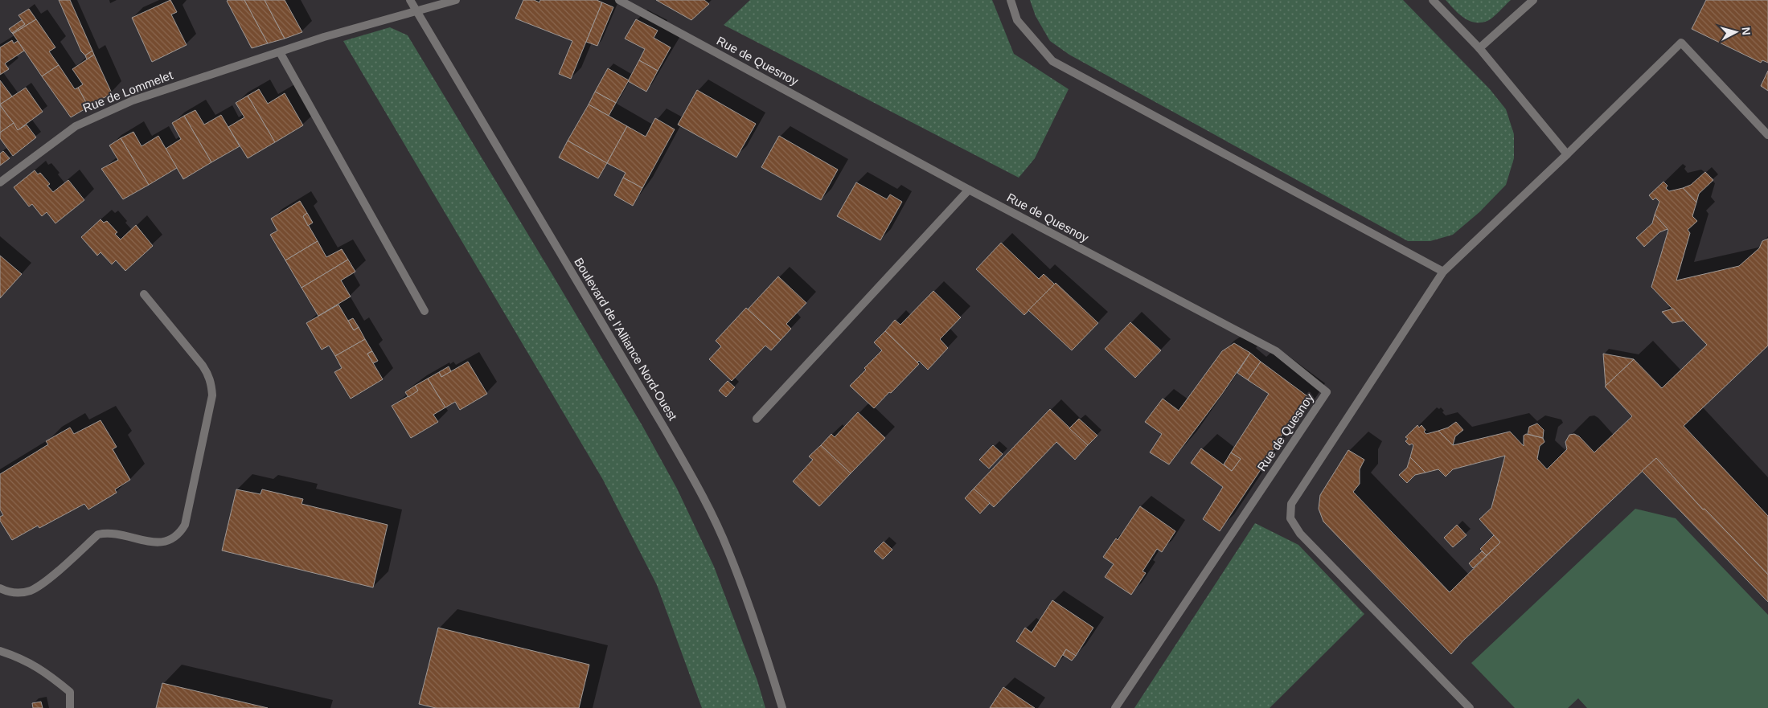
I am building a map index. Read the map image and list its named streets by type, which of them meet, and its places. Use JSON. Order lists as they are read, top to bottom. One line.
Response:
{"streets":{"street":["Rue de Quesnoy","Rue de Lommelet","Boulevard de l'Alliance Nord-Ouest"]},"crossings":[["Rue de Lommelet","Boulevard de l'Alliance Nord-Ouest"]],"north":"right"}
